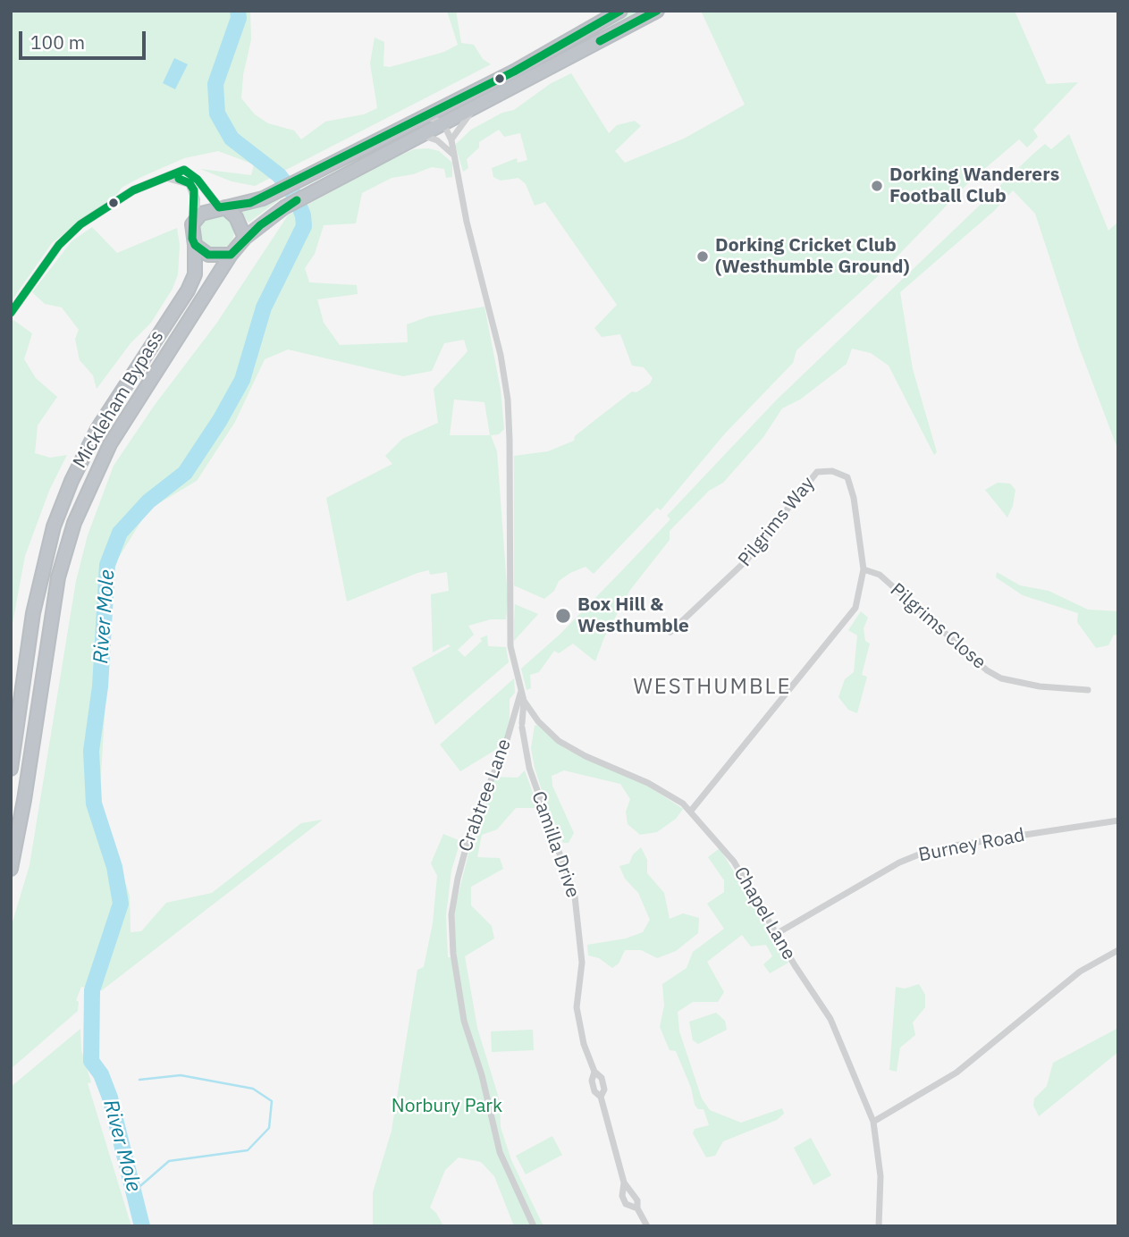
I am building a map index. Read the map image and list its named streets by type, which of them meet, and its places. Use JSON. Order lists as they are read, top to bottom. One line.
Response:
{"streets":{"highway":["Mickleham Bypass"],"street":["Pilgrims Way","Pilgrims Close","Crabtree Lane","Camilla Drive","Burney Road","Chapel Lane"]},"crossings":[["Pilgrims Way","Pilgrims Close"],["Pilgrims Way","Chapel Lane"],["Crabtree Lane","Chapel Lane"],["Camilla Drive","Chapel Lane"],["Burney Road","Chapel Lane"]],"districts":["WESTHUMBLE"],"water":["River Mole"],"parks":["Norbury Park"],"places":["Dorking Wanderers Football Club","Dorking Cricket Club (Westhumble Ground)","Box Hill & Westhumble"],"scale_bar":"100 m"}
